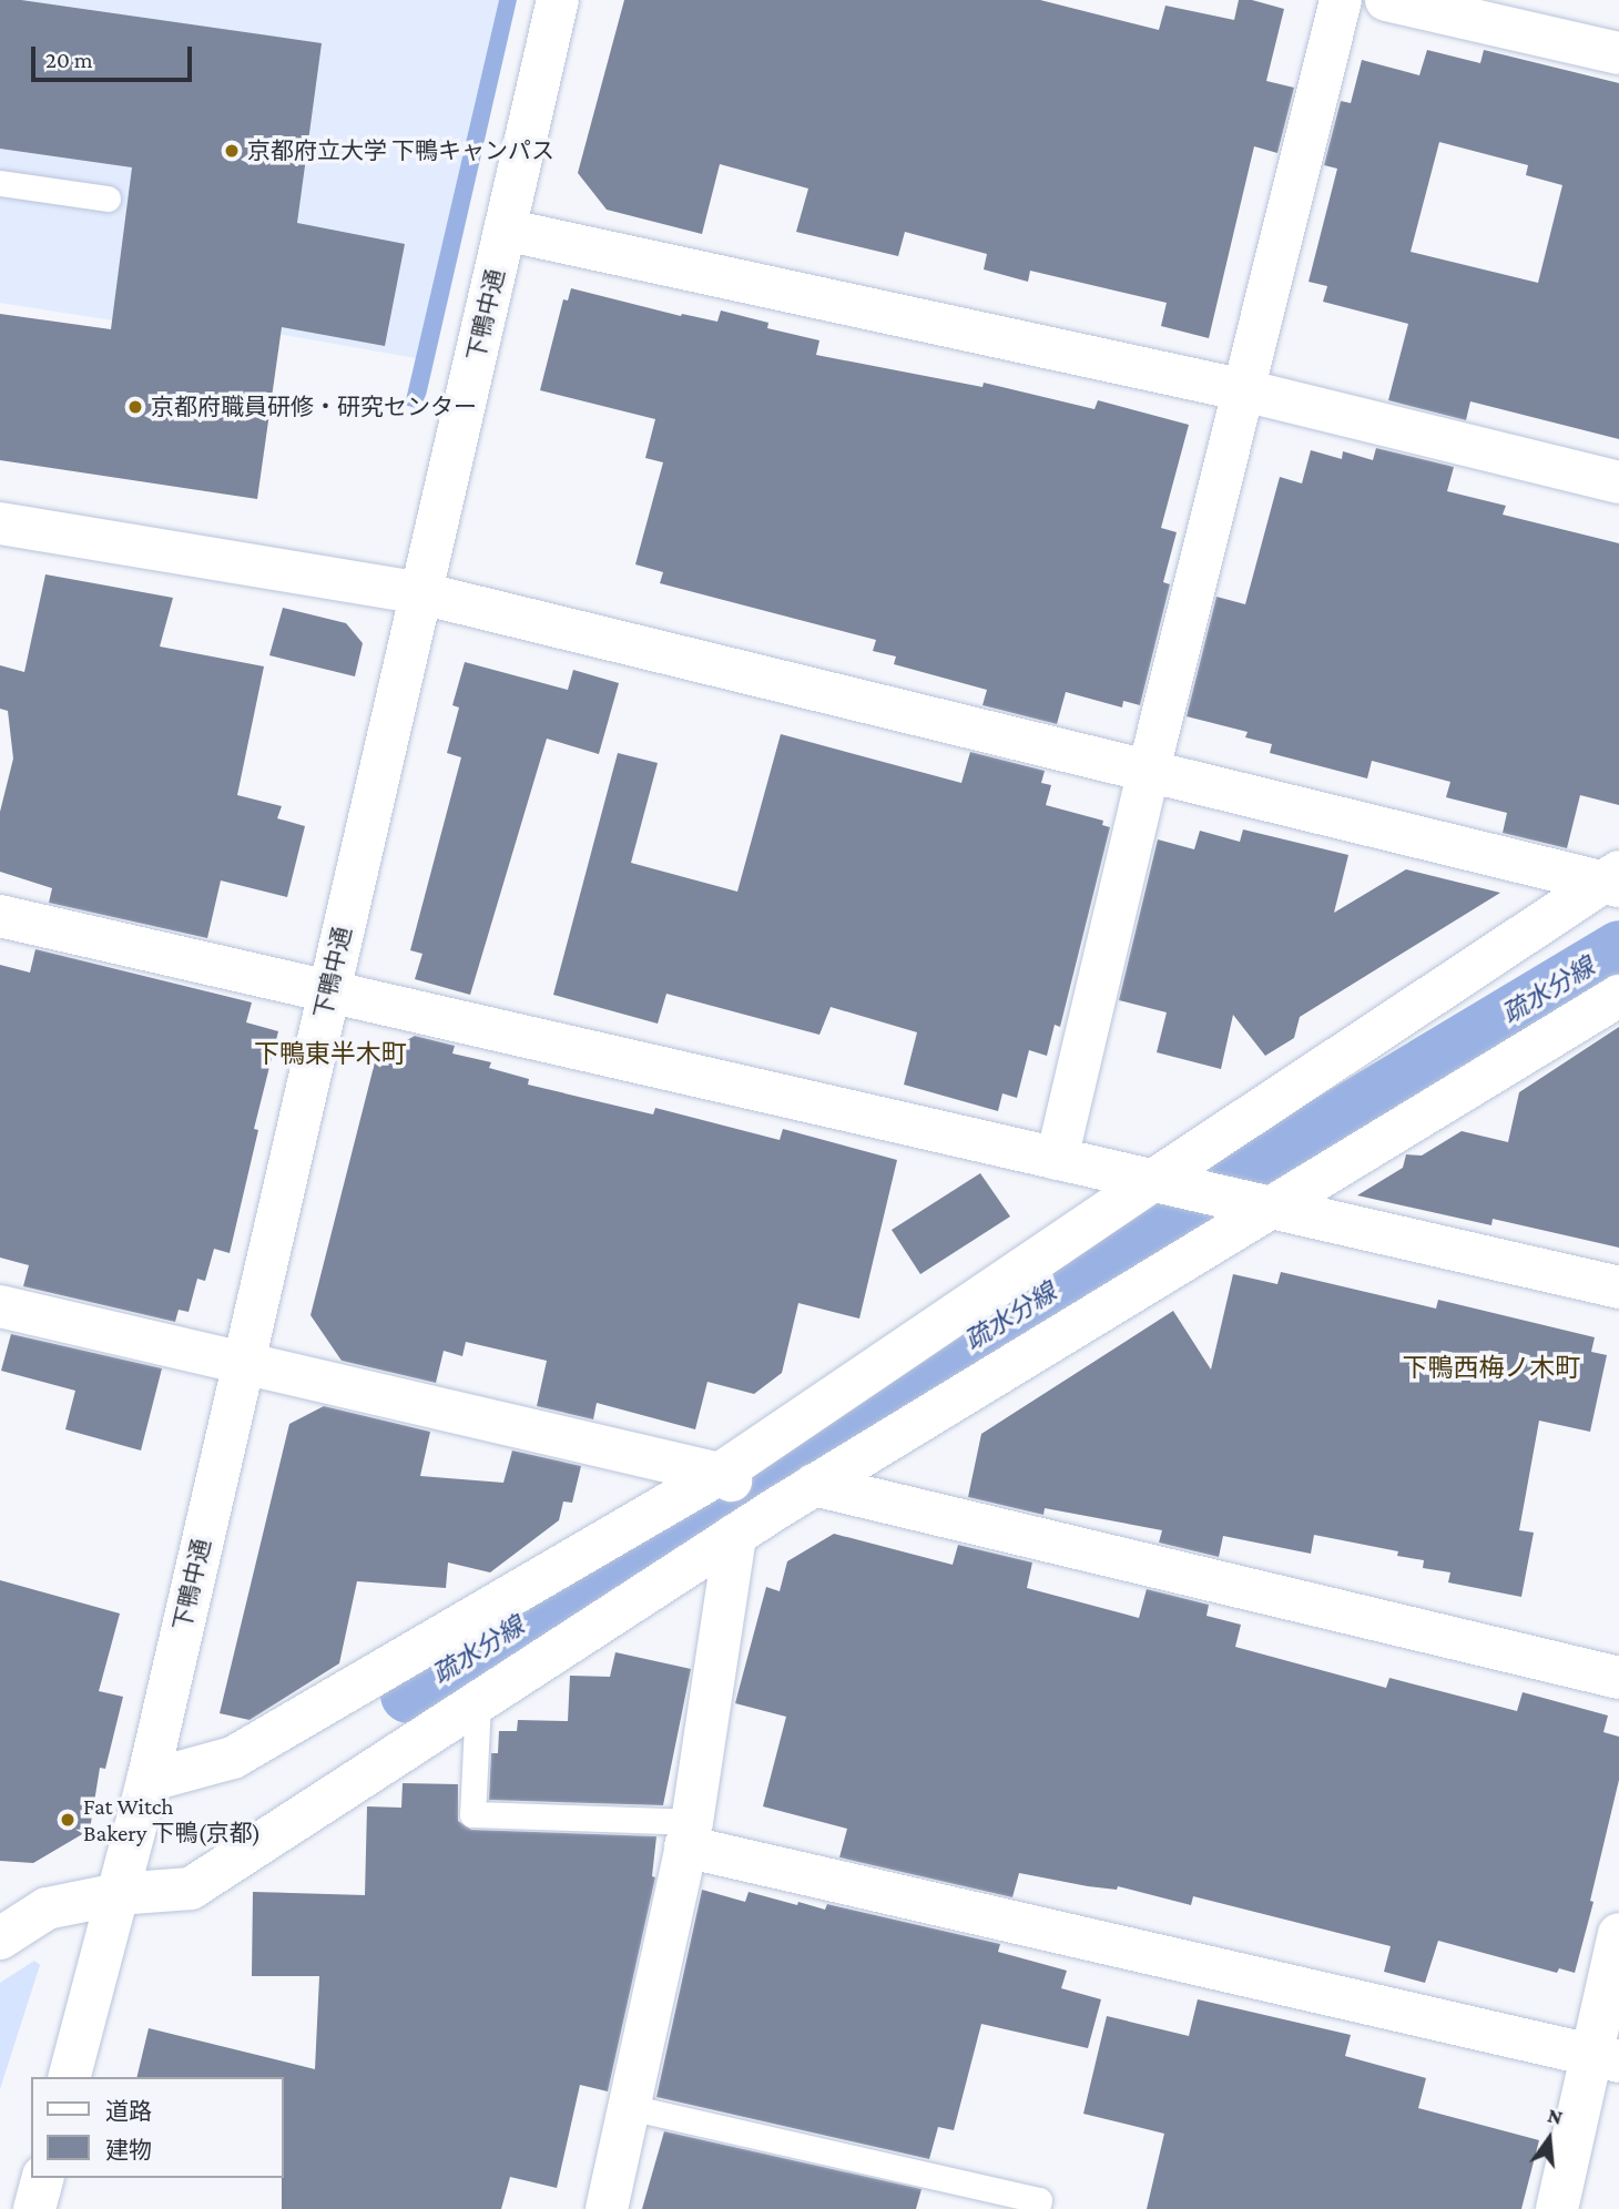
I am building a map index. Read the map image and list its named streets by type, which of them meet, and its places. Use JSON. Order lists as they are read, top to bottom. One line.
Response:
{"streets":{"street":["下鴨中通"]},"districts":["下鴨東半木町","下鴨西梅ノ木町"],"water":["疏水分線"],"places":["京都府立大学 下鴨キャンパス","京都府職員研修・研究センター","Fat Witch Bakery 下鴨(京都)"],"legend":["道路","建物"],"scale_bar":"20 m","north":"top"}
